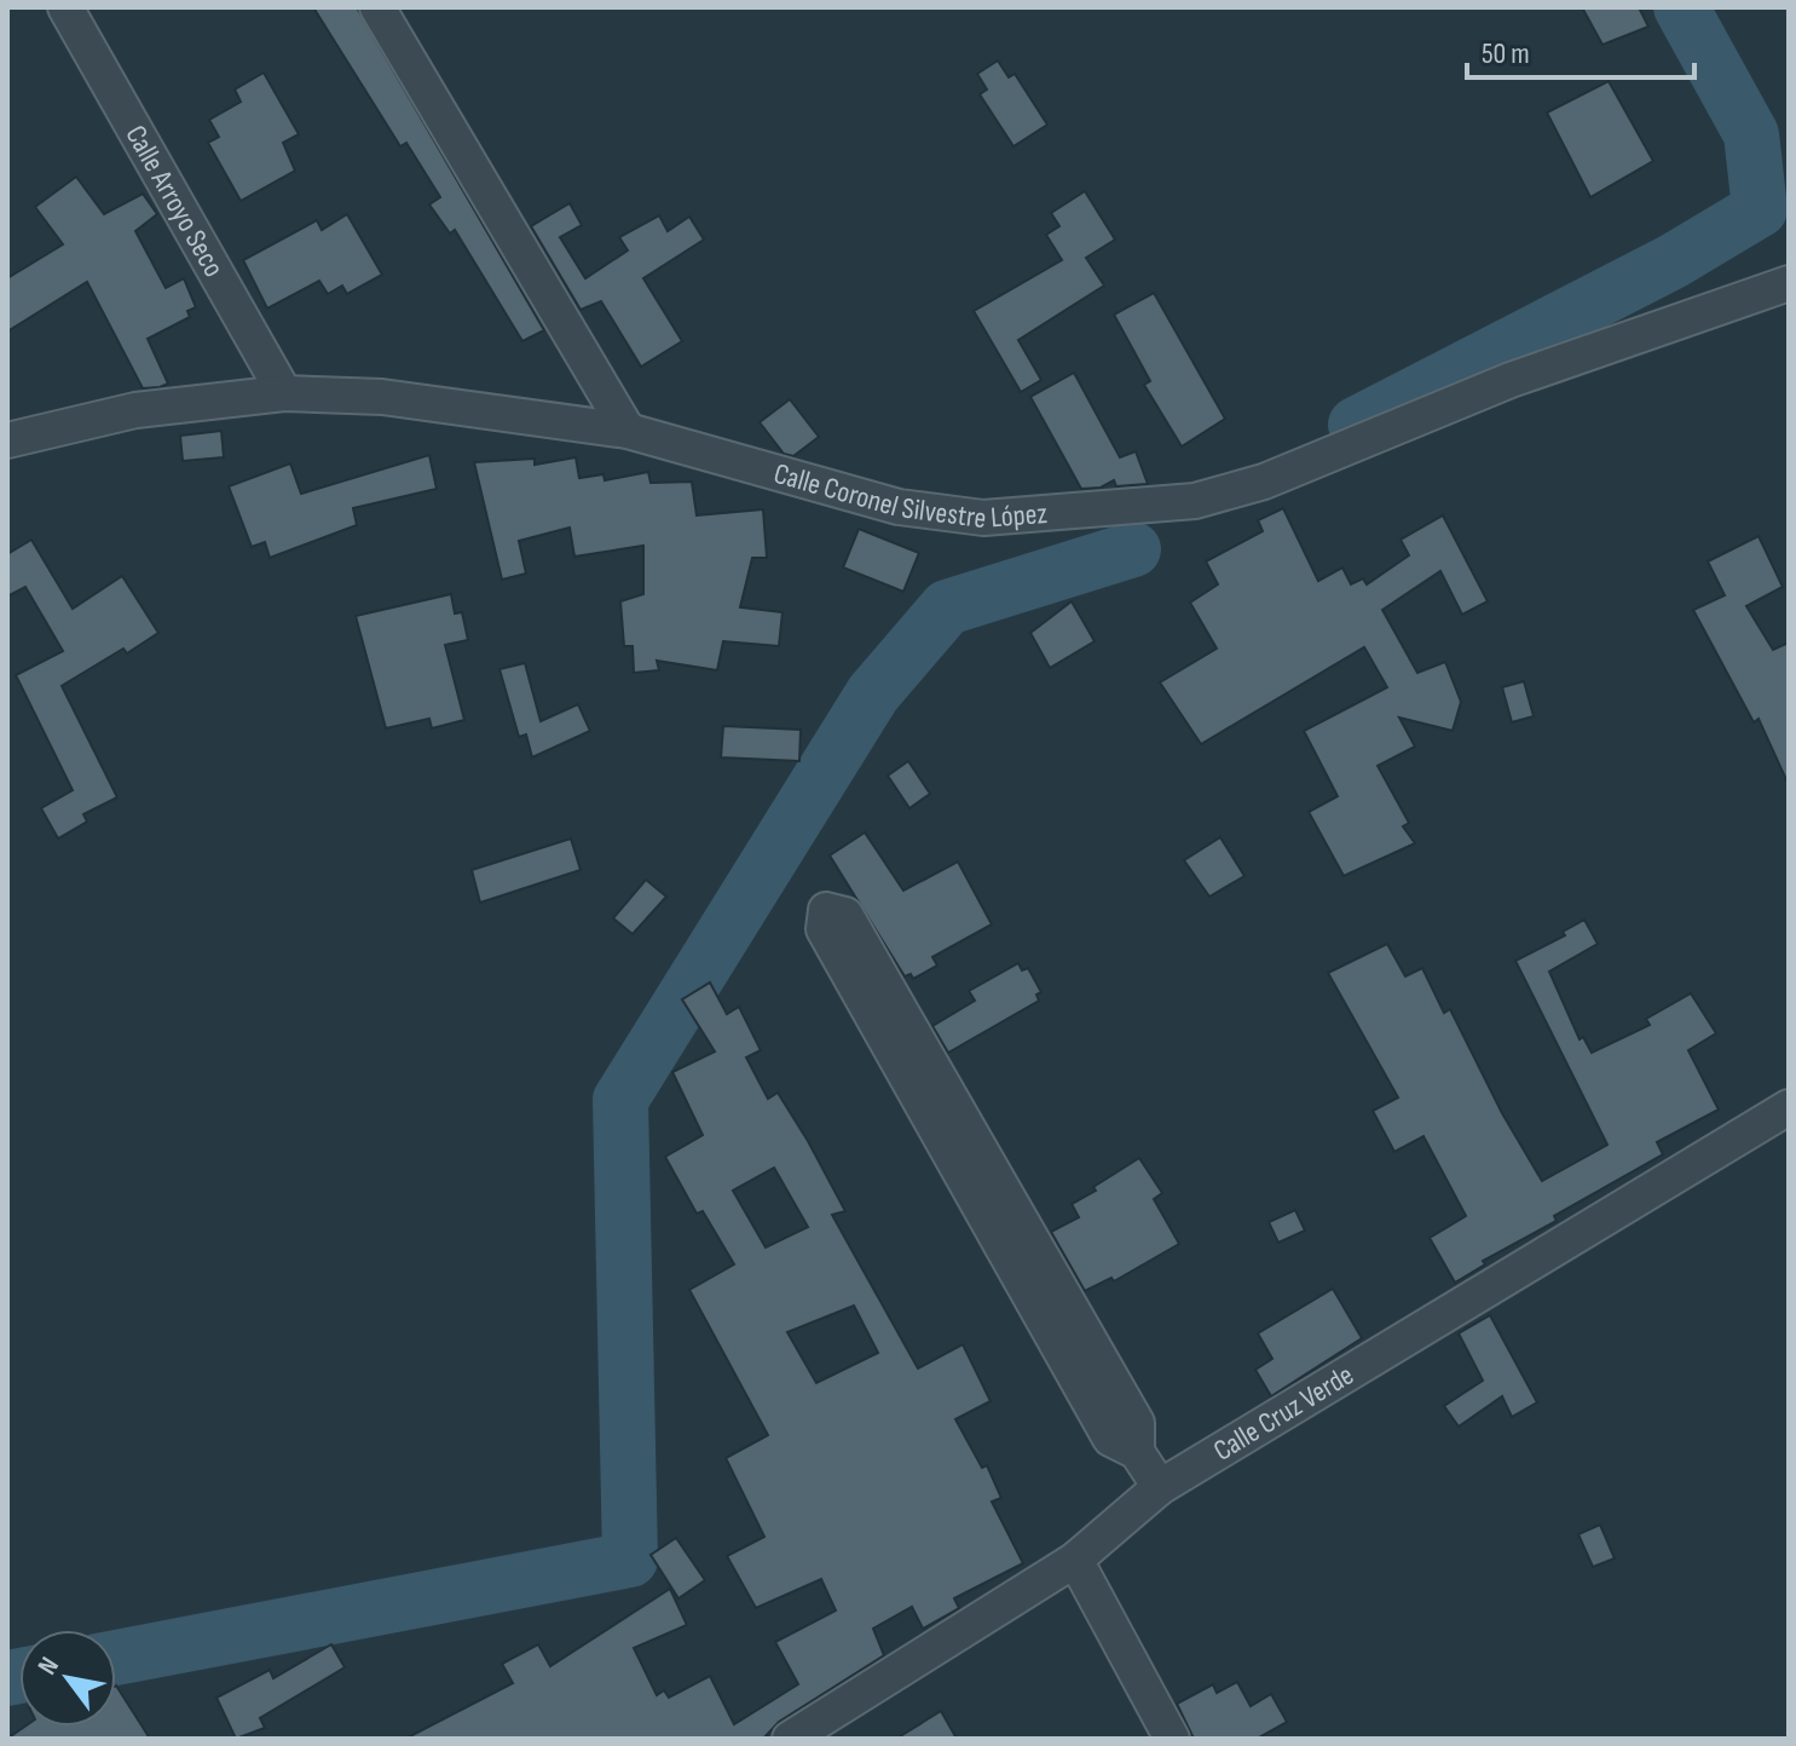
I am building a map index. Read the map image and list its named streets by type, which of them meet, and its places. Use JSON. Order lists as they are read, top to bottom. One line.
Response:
{"streets":{"street":["Calle Arroyo Seco","Calle Coronel Silvestre López","Calle Cruz Verde"]},"crossings":[["Calle Arroyo Seco","Calle Coronel Silvestre López"]],"scale_bar":"50 m","north":"top left"}
